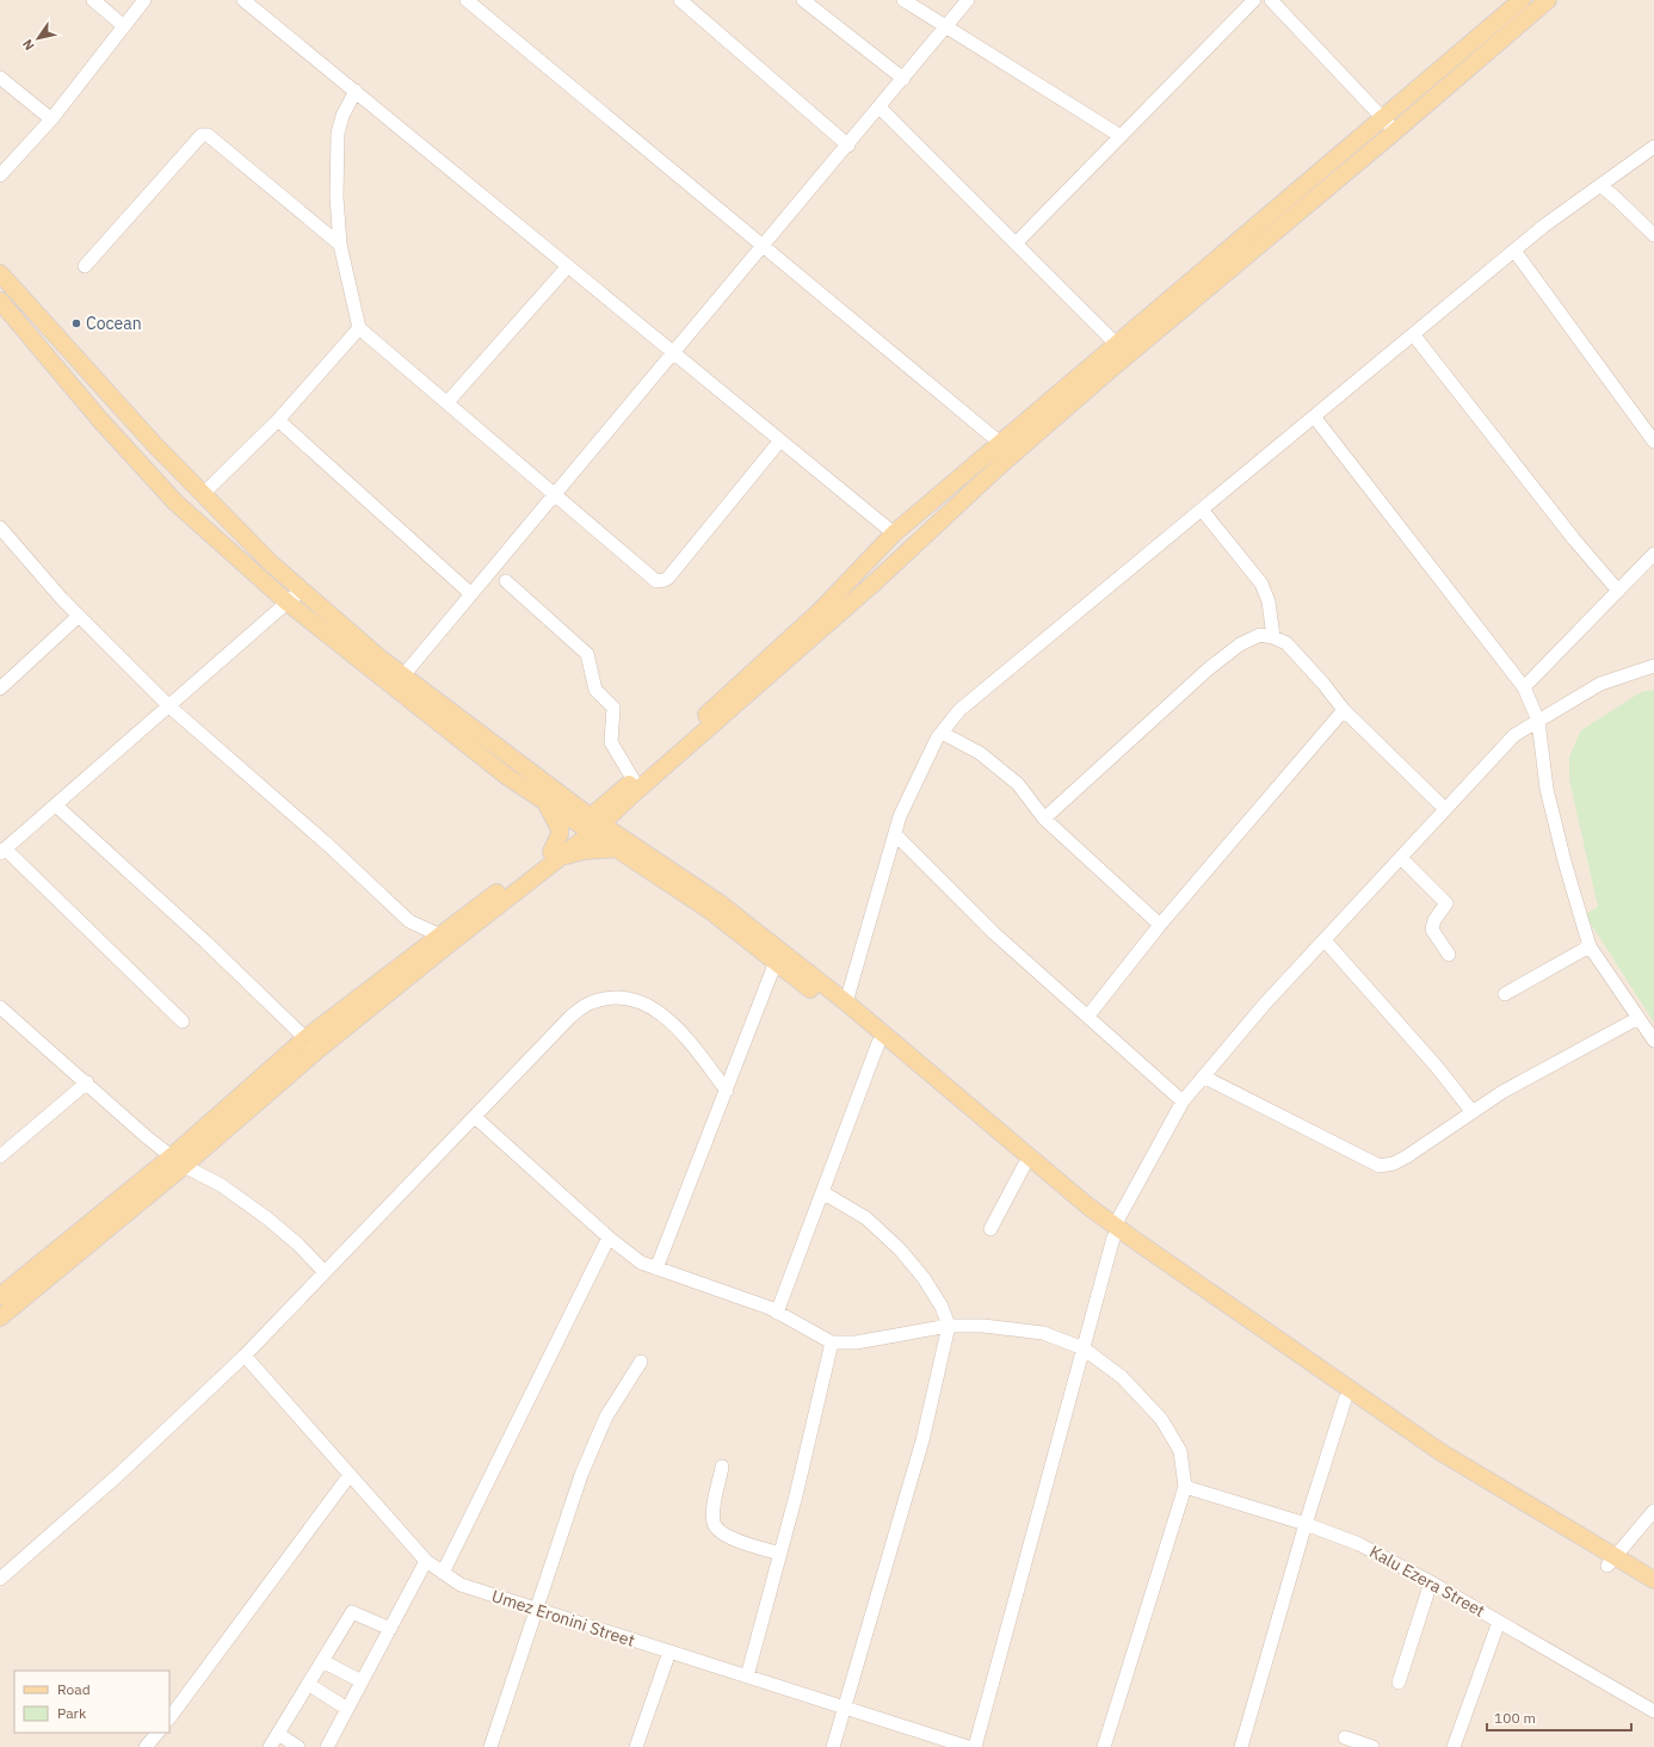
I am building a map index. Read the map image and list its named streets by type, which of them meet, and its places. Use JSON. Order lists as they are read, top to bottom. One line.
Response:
{"streets":{"street":["Kalu Ezera Street","Umez Eronini Street"]},"places":["Cocean"],"legend":["Road","Park"],"scale_bar":"100 m","north":"bottom left"}
